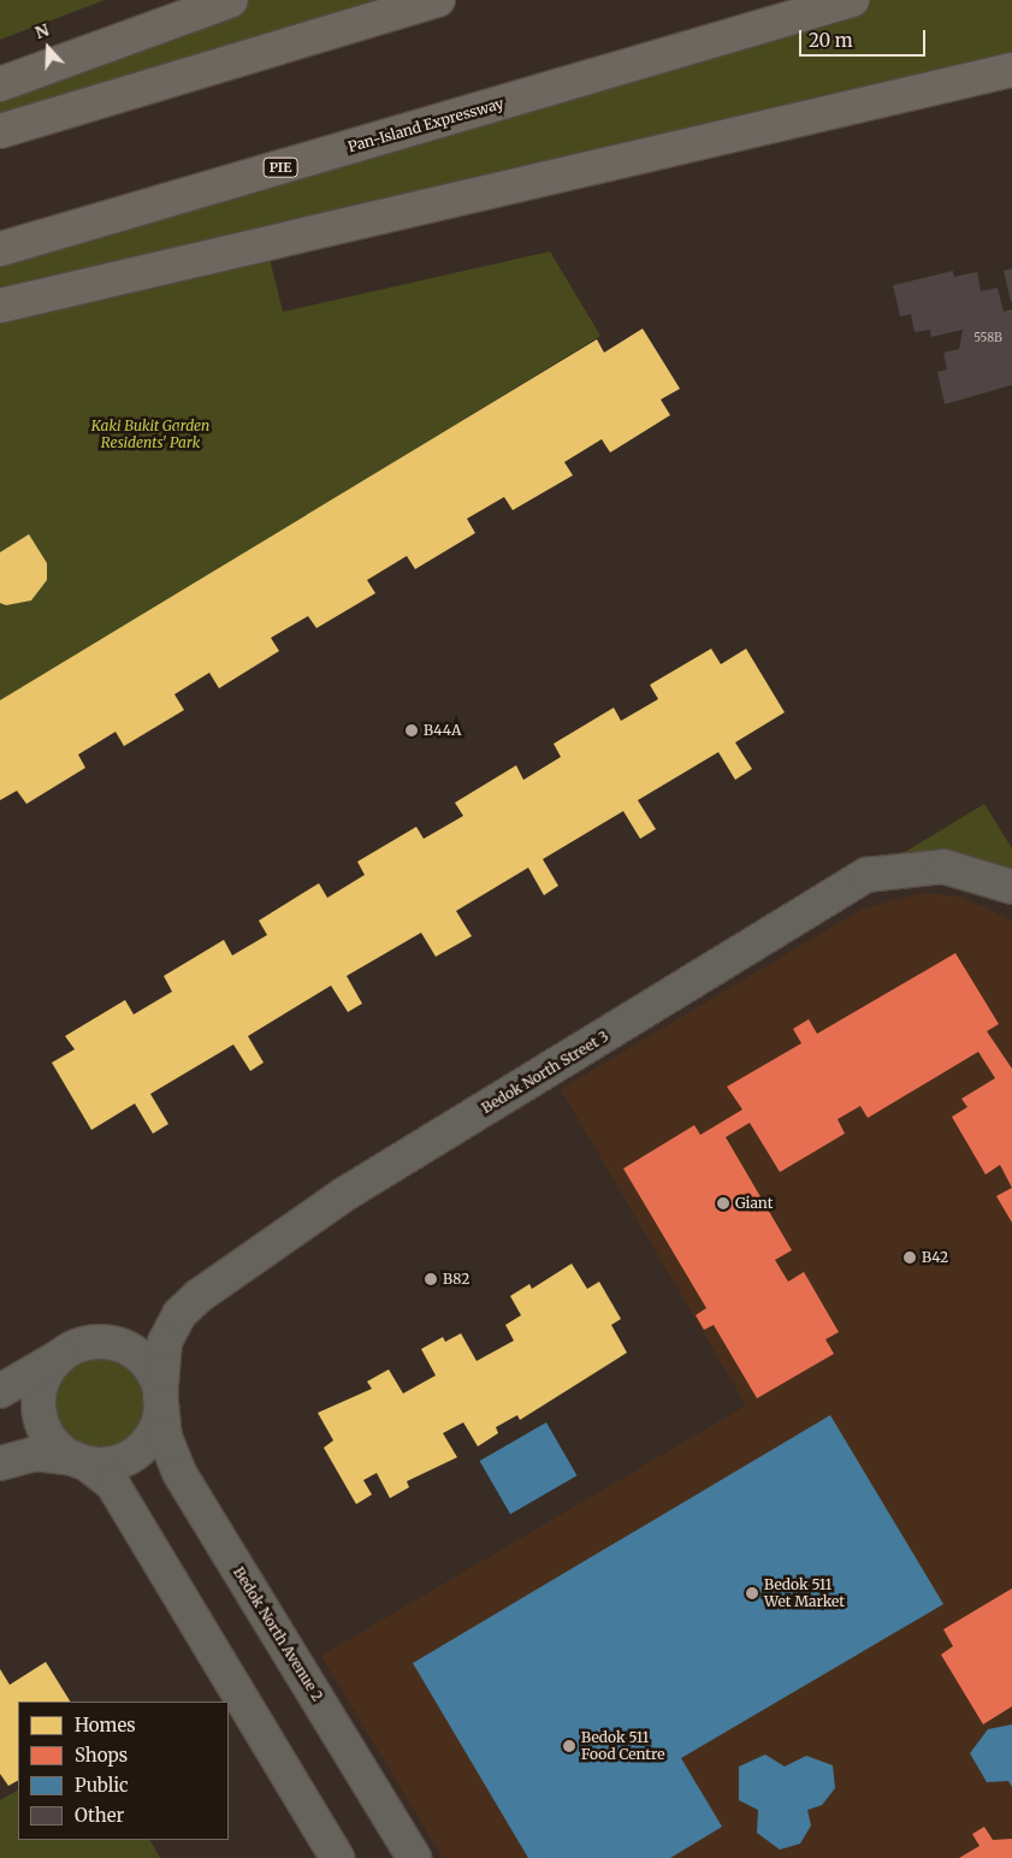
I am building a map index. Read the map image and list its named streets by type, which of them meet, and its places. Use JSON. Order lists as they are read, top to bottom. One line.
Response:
{"streets":{"highway":["Pan-Island Expressway","PIE"],"street":["Bedok North Street 3","Bedok North Avenue 2"]},"crossings":[["Bedok North Street 3","Bedok North Avenue 2"]],"parks":["Kaki Bukit Garden Residents' Park"],"places":["B44A","Giant","B42","B82","Bedok 511 Wet Market","Bedok 511 Food Centre"],"house_numbers":["558B"],"legend":["Homes","Shops","Public","Other"],"scale_bar":"20 m","north":"top"}
